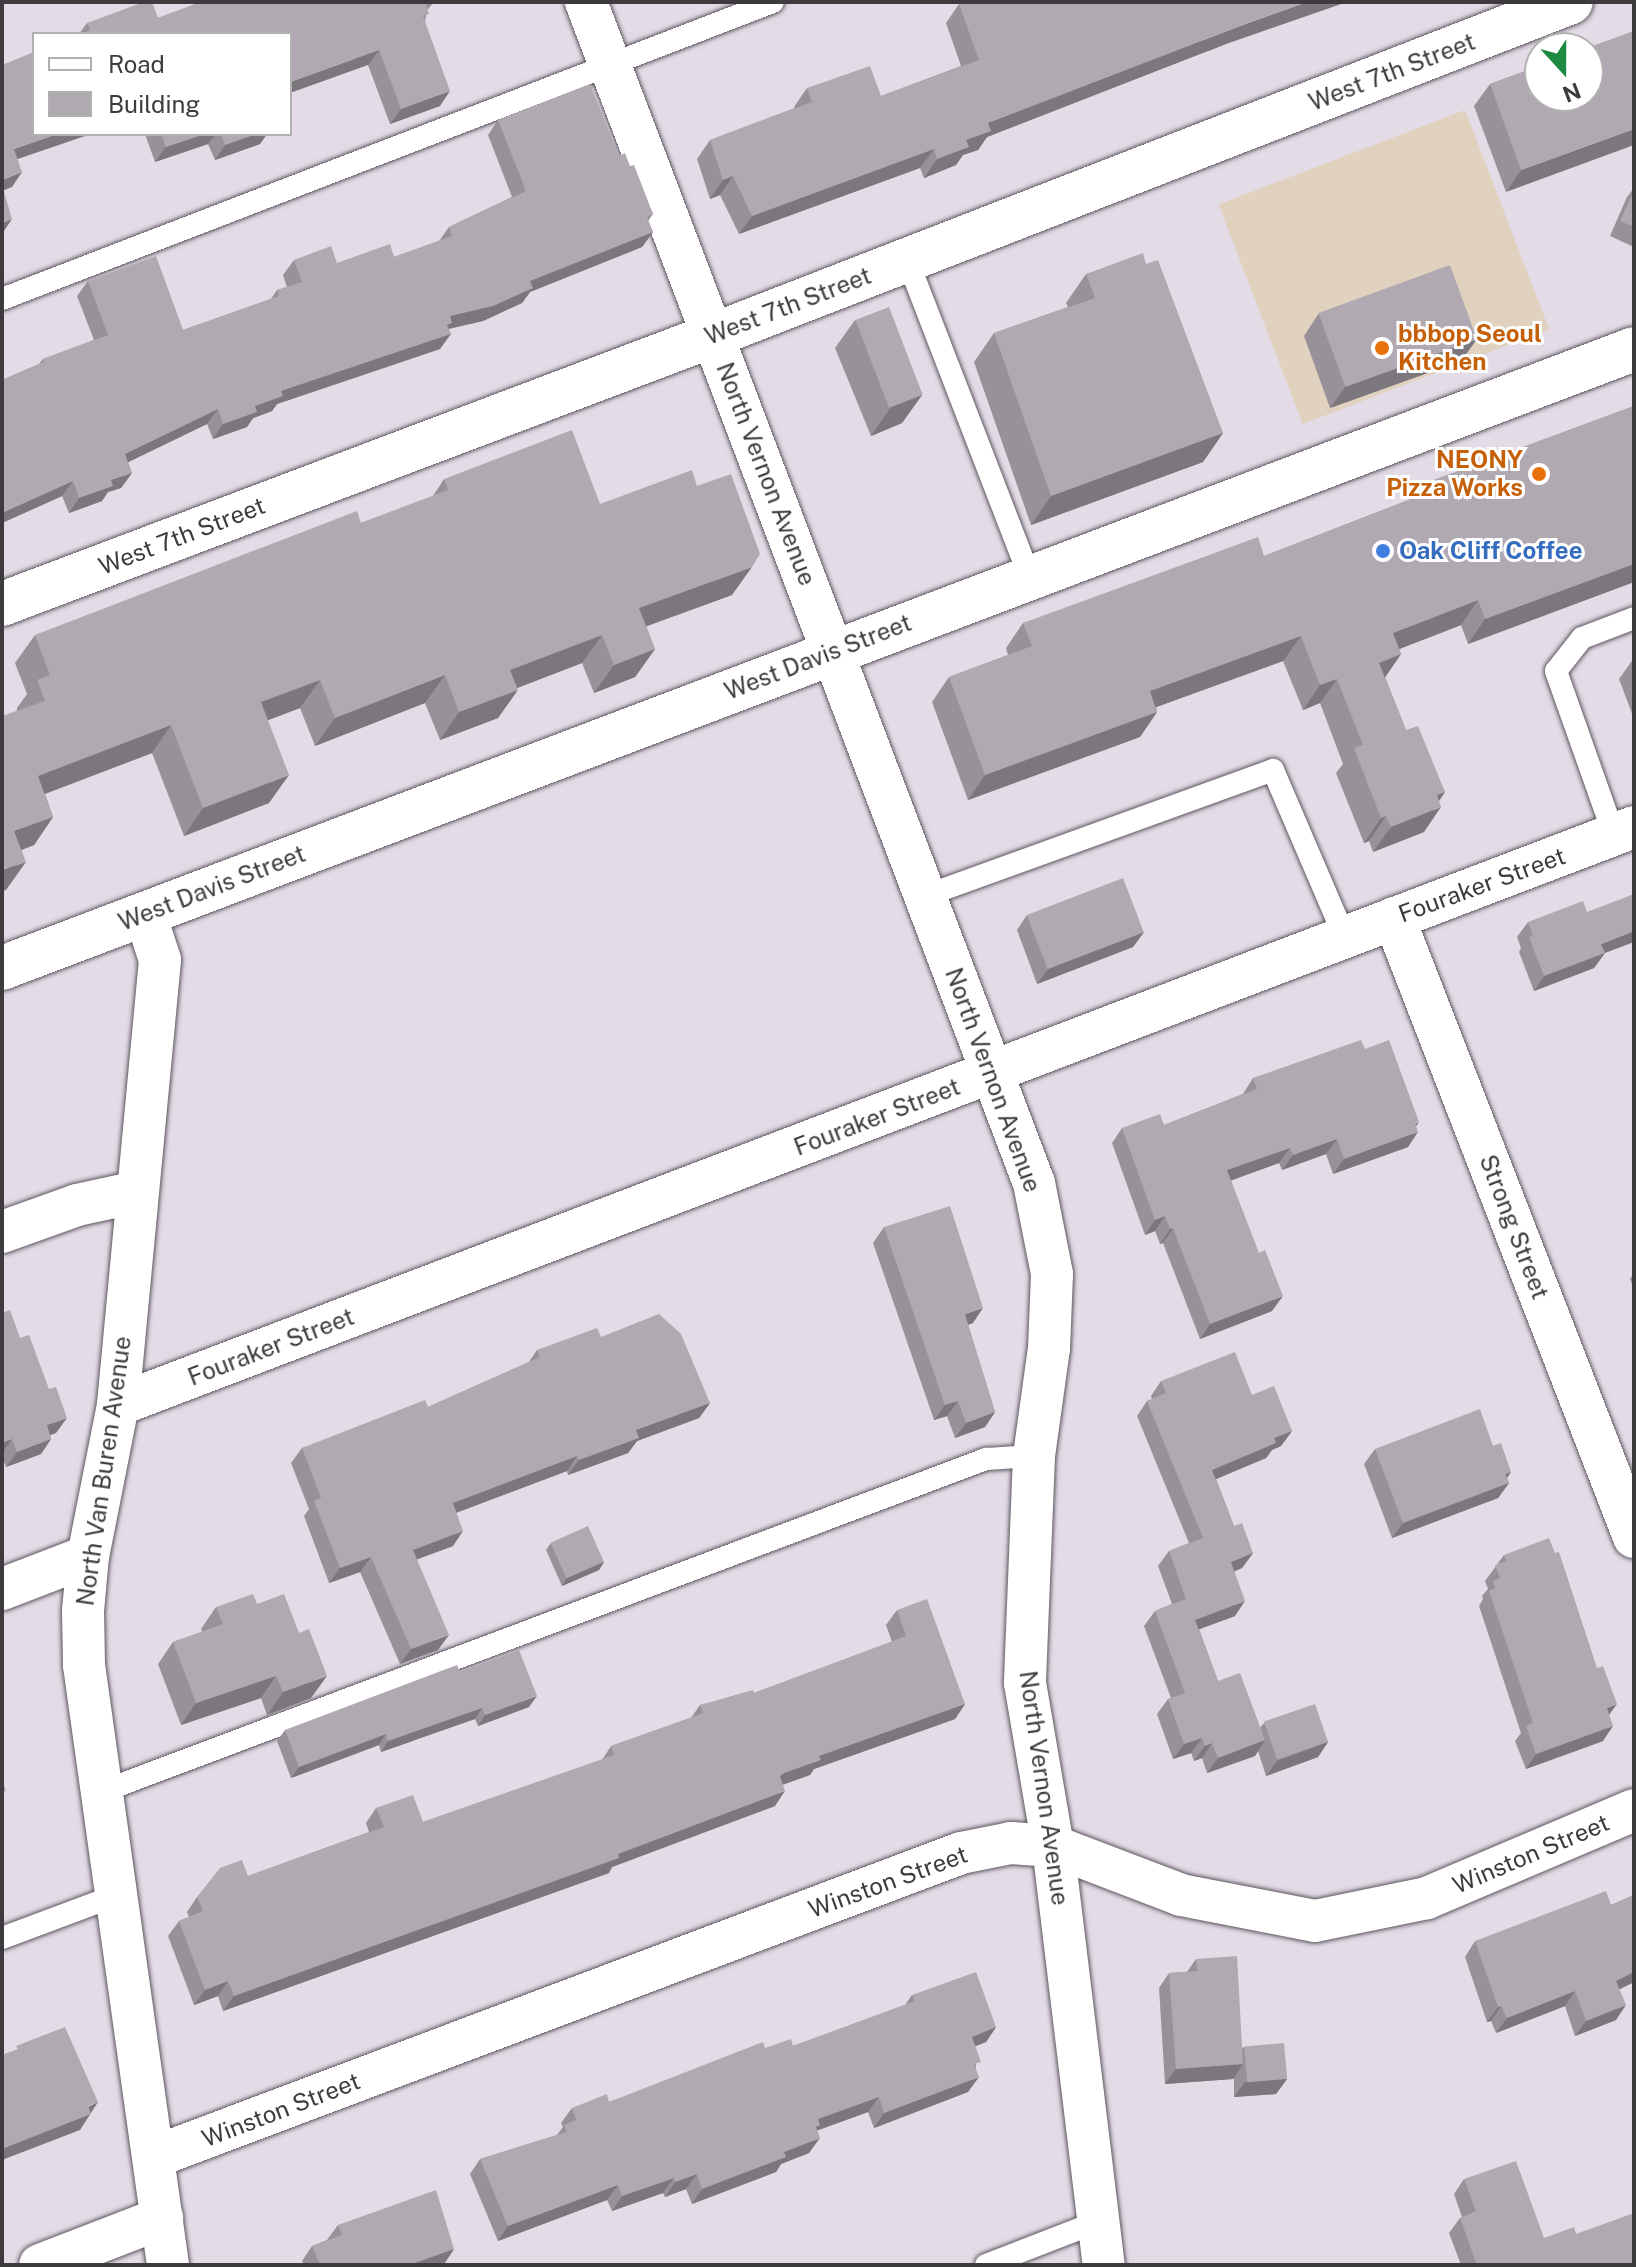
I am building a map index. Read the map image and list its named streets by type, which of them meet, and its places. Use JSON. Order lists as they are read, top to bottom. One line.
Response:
{"streets":{"main road":["West 7th Street","West Davis Street"],"street":["North Vernon Avenue","Fouraker Street","Strong Street","North Van Buren Avenue","Winston Street"]},"crossings":[["West 7th Street","North Vernon Avenue"],["North Vernon Avenue","West Davis Street"],["North Vernon Avenue","Fouraker Street"],["North Vernon Avenue","Winston Street"],["West Davis Street","North Van Buren Avenue"],["Fouraker Street","Strong Street"],["Fouraker Street","North Van Buren Avenue"],["North Van Buren Avenue","Winston Street"]],"places":["bbbop Seoul Kitchen","NEONY Pizza Works","Oak Cliff Coffee"],"legend":["Road","Building"],"north":"bottom"}
